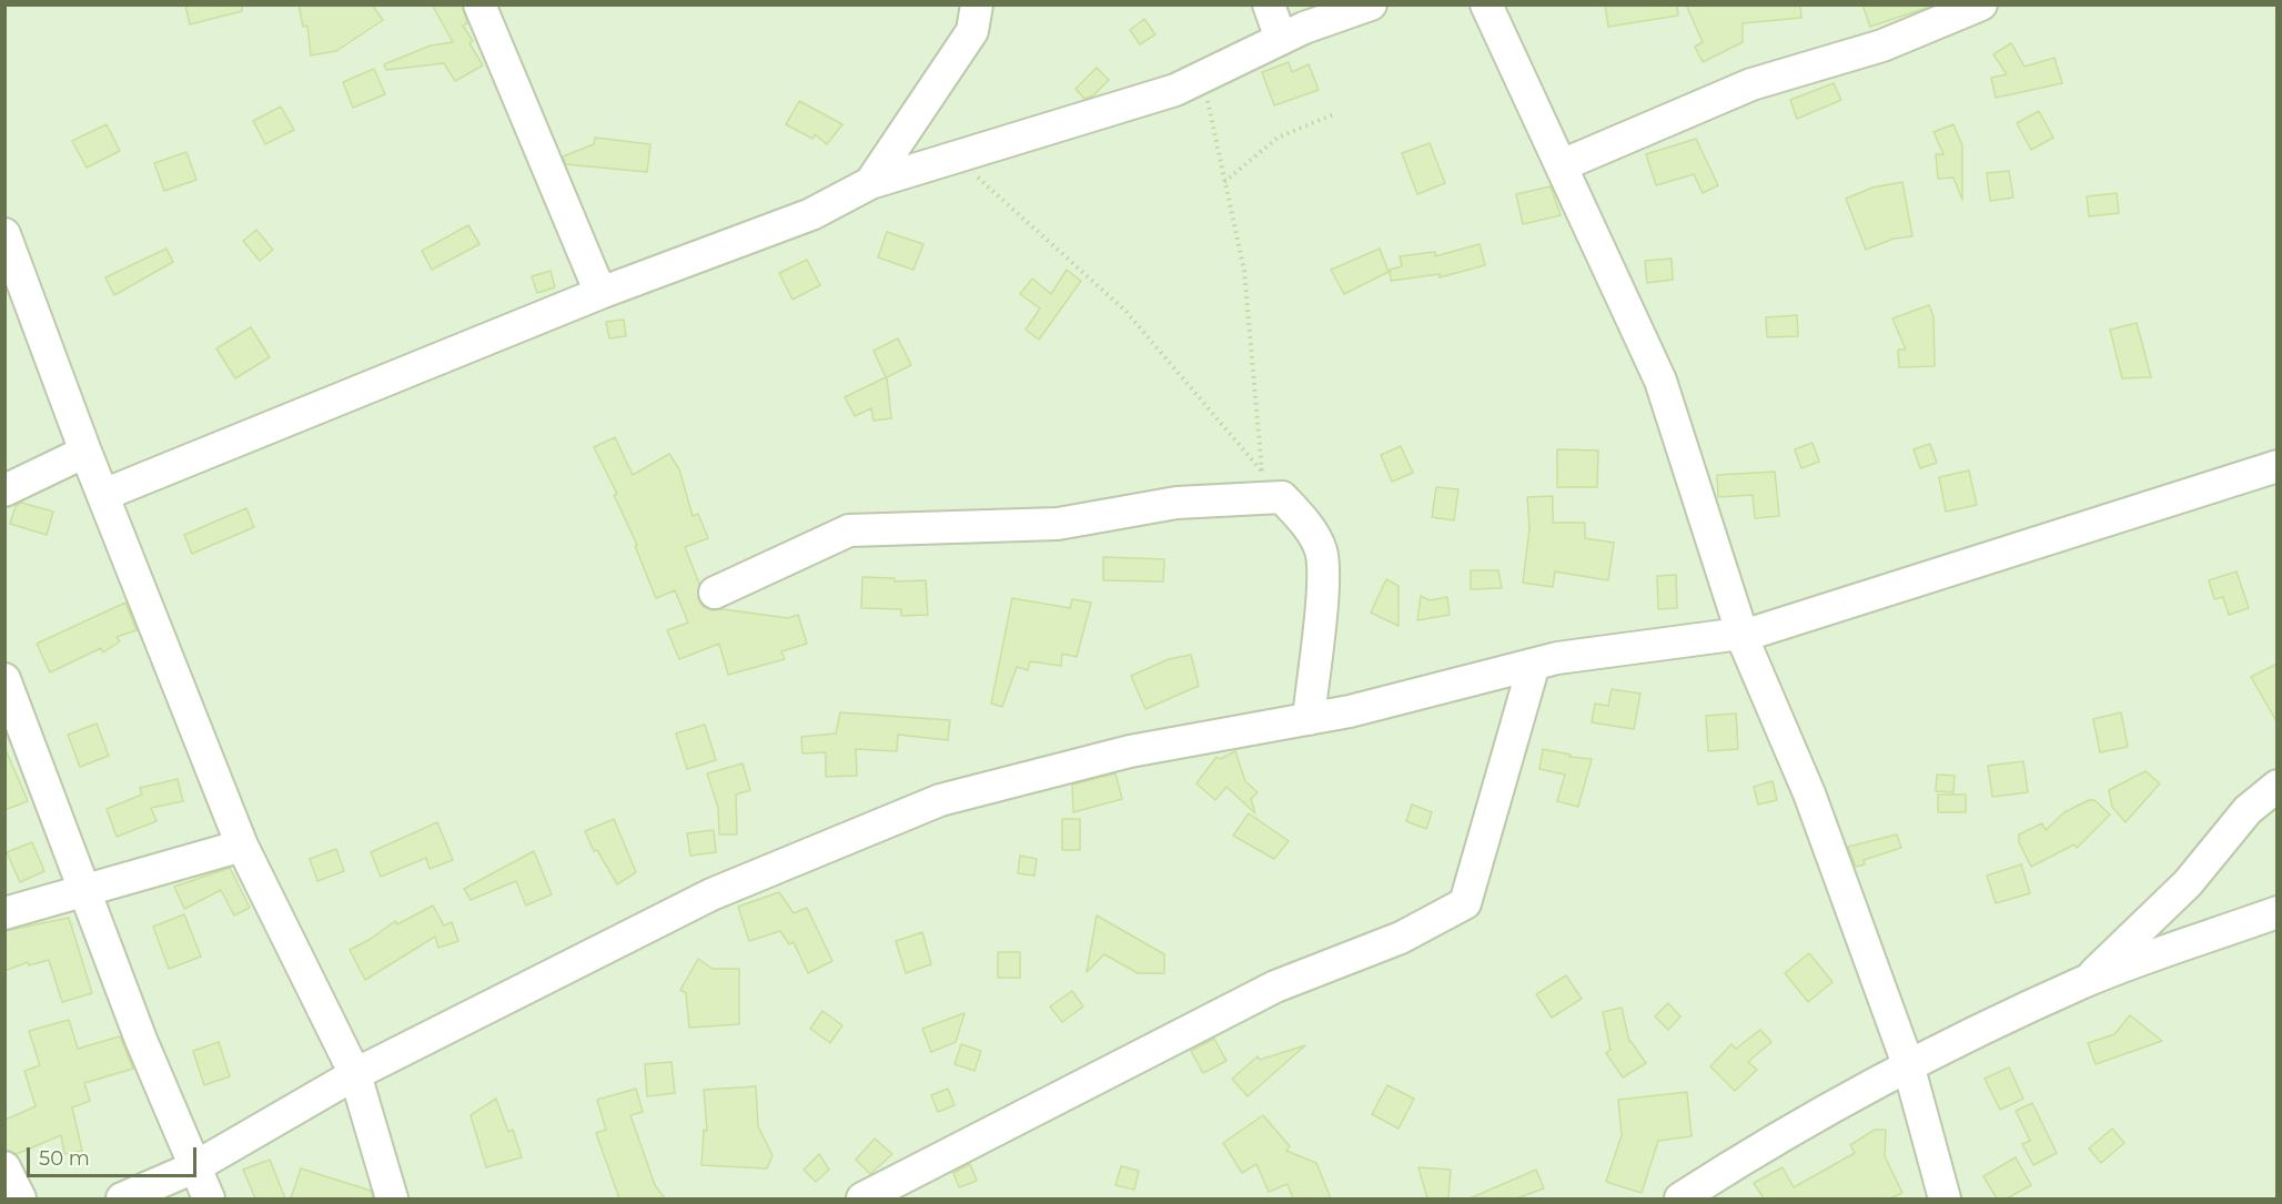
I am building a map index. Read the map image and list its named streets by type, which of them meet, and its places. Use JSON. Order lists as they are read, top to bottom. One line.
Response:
{"scale_bar":"50 m"}
